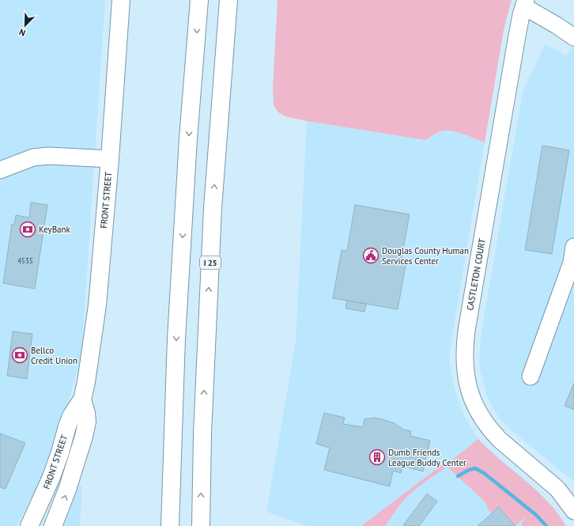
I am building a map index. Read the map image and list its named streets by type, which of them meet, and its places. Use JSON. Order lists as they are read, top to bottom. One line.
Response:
{"streets":{"main road":["FRONT STREET","I 25"],"street":["CASTLETON COURT"]},"places":{"bank":["KeyBank","Bellco Credit Union"],"public building":["Douglas County Human Services Center"],"building":["Dumb Friends League Buddy Center"]},"house_numbers":["4535"],"north":"bottom left"}
